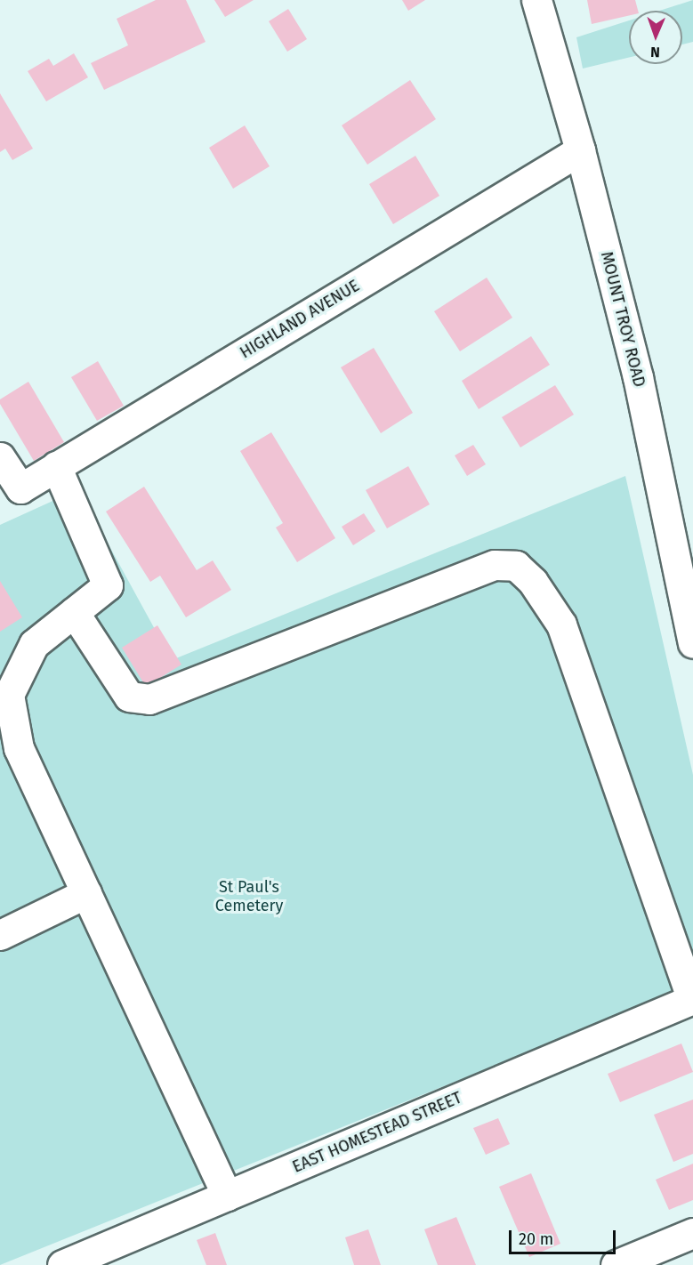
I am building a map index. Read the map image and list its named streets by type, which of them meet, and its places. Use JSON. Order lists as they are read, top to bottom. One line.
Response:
{"streets":{"street":["HIGHLAND AVENUE","MOUNT TROY ROAD","EAST HOMESTEAD STREET"]},"crossings":[["HIGHLAND AVENUE","MOUNT TROY ROAD"]],"parks":["St Paul's Cemetery"],"scale_bar":"20 m","north":"bottom"}
